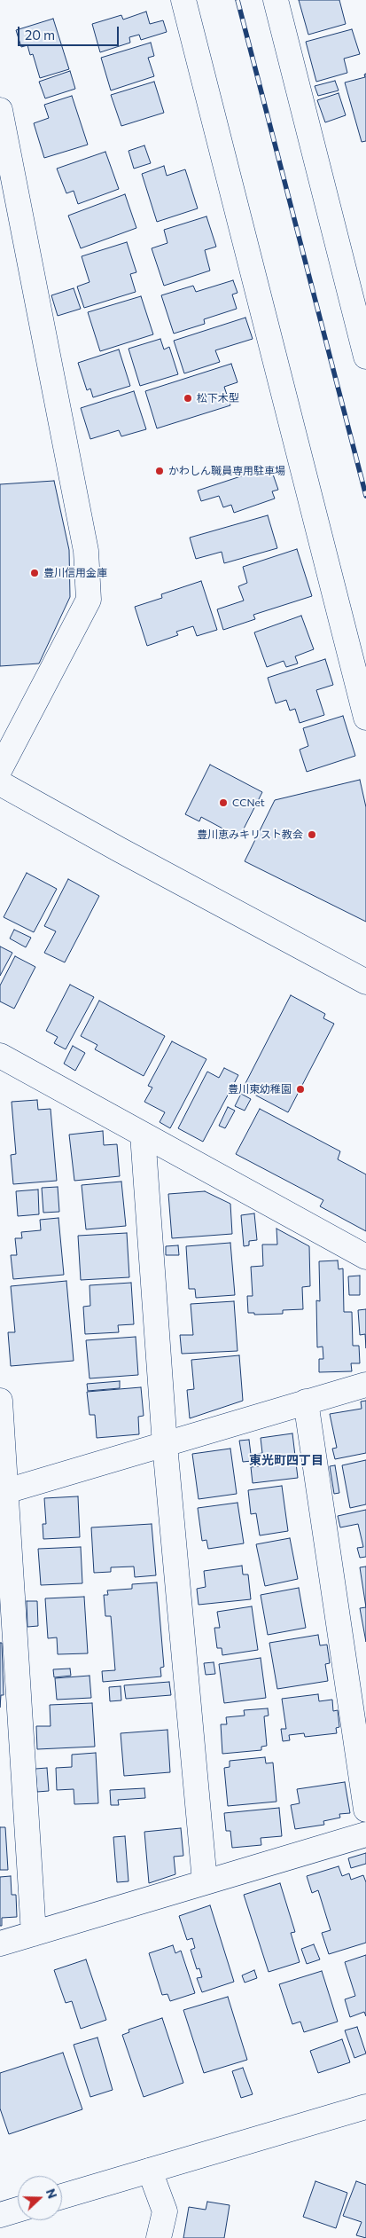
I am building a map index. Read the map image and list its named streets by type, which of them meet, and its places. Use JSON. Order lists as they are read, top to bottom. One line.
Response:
{"districts":["東光町四丁目"],"places":["松下木型","かわしん職員専用駐車場","豊川信用金庫","CCNet","豊川恵みキリスト教会","豊川東幼稚園"],"scale_bar":"20 m","north":"right"}
